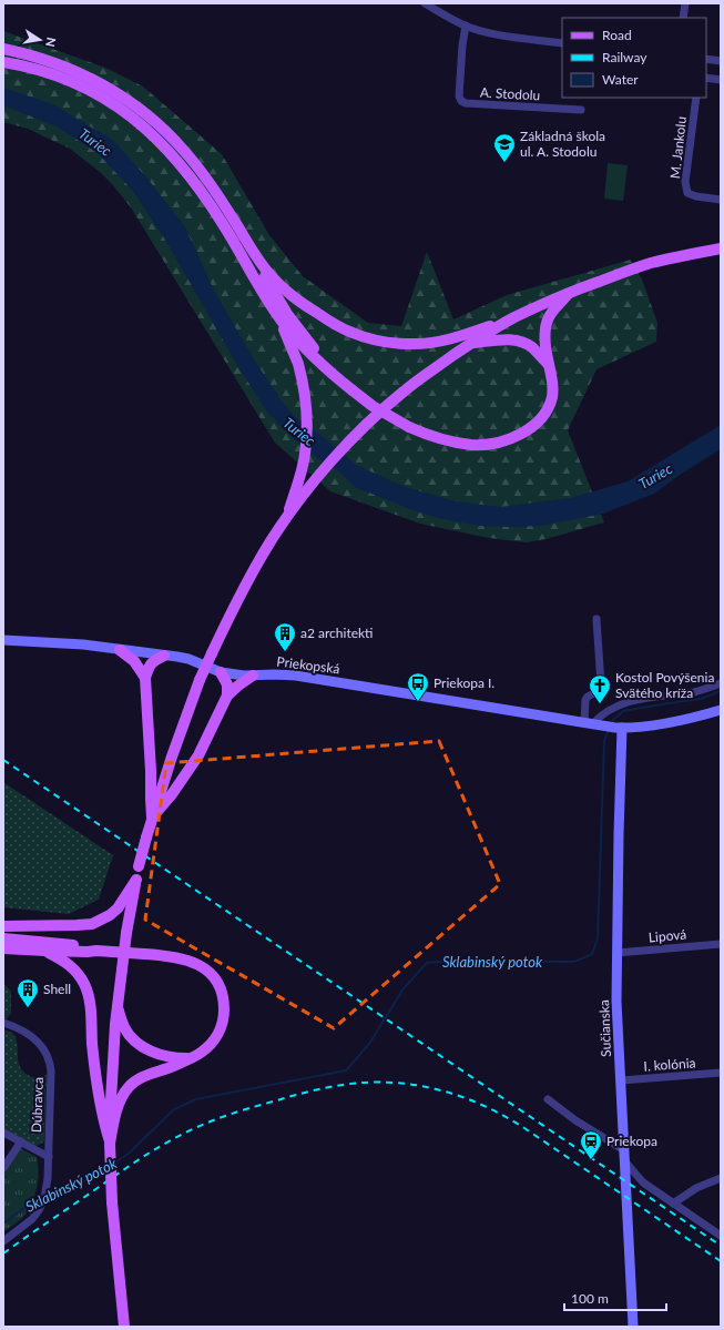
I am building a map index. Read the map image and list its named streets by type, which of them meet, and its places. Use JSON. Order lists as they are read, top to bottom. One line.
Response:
{"streets":{"street":["A. Stodolu","M. Jankolu","Priekopská","Lipová","Sučianska","I. kolónia","Dúbravca"]},"crossings":[["Priekopská","Sučianska"],["Lipová","Sučianska"],["Sučianska","I. kolónia"]],"water":["Turiec","Sklabinský potok"],"places":{"school or university":["Základná škola ul. A. Stodolu"],"building":["a2 architekti","Shell"],"bus stop":["Priekopa I."],"church":["Kostol Povýšenia Svätého kríža"],"station":["Priekopa"]},"legend":["Road","Railway","Water"],"scale_bar":"100 m","north":"right"}
